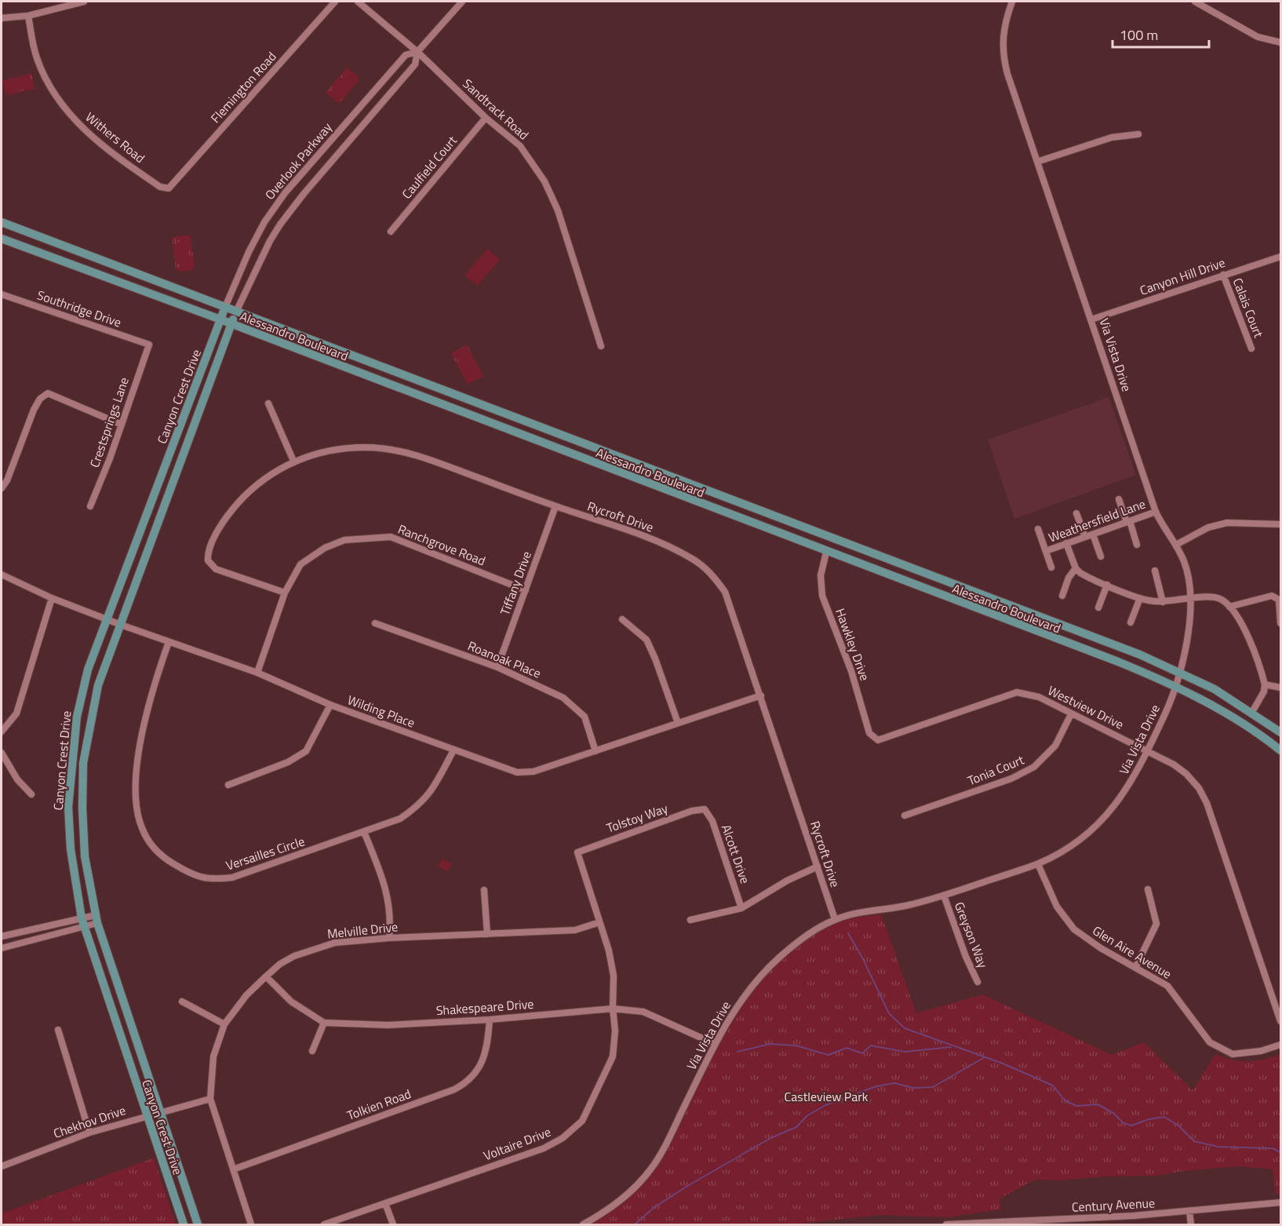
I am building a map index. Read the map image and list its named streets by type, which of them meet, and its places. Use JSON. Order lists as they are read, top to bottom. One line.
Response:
{"streets":{"main road":["Alessandro Boulevard","Canyon Crest Drive"],"street":["Flemington Road","Sandtrack Road","Withers Road","Overlook Parkway","Caulfield Court","Canyon Hill Drive","Calais Court","Southridge Drive","Via Vista Drive","Crestsprings Lane","Rycroft Drive","Weathersfield Lane","Ranchgrove Road","Tiffany Drive","Hawkley Drive","Roanoak Place","Westview Drive","Wilding Place","Tonia Court","Tolstoy Way","Versailles Circle","Alcott Drive","Melville Drive","Greyson Way","Glen Aire Avenue","Shakespeare Drive","Tolkien Road","Chekhov Drive","Voltaire Drive","Century Avenue"]},"crossings":[["Flemington Road","Withers Road"],["Sandtrack Road","Overlook Parkway"],["Sandtrack Road","Caulfield Court"],["Overlook Parkway","Alessandro Boulevard"],["Overlook Parkway","Canyon Crest Drive"],["Canyon Hill Drive","Calais Court"],["Canyon Hill Drive","Via Vista Drive"],["Southridge Drive","Crestsprings Lane"],["Alessandro Boulevard","Via Vista Drive"],["Alessandro Boulevard","Canyon Crest Drive"],["Alessandro Boulevard","Hawkley Drive"],["Via Vista Drive","Rycroft Drive"],["Via Vista Drive","Weathersfield Lane"],["Via Vista Drive","Westview Drive"],["Via Vista Drive","Greyson Way"],["Via Vista Drive","Glen Aire Avenue"],["Via Vista Drive","Shakespeare Drive"],["Canyon Crest Drive","Wilding Place"],["Canyon Crest Drive","Chekhov Drive"],["Rycroft Drive","Ranchgrove Road"],["Rycroft Drive","Tiffany Drive"],["Rycroft Drive","Wilding Place"],["Ranchgrove Road","Tiffany Drive"],["Ranchgrove Road","Wilding Place"],["Tiffany Drive","Roanoak Place"],["Hawkley Drive","Westview Drive"],["Roanoak Place","Wilding Place"],["Westview Drive","Tonia Court"],["Wilding Place","Versailles Circle"],["Tolstoy Way","Alcott Drive"],["Tolstoy Way","Voltaire Drive"],["Melville Drive","Tolkien Road"],["Melville Drive","Chekhov Drive"],["Melville Drive","Voltaire Drive"],["Shakespeare Drive","Tolkien Road"],["Shakespeare Drive","Voltaire Drive"]],"parks":["Castleview Park"],"scale_bar":"100 m"}
